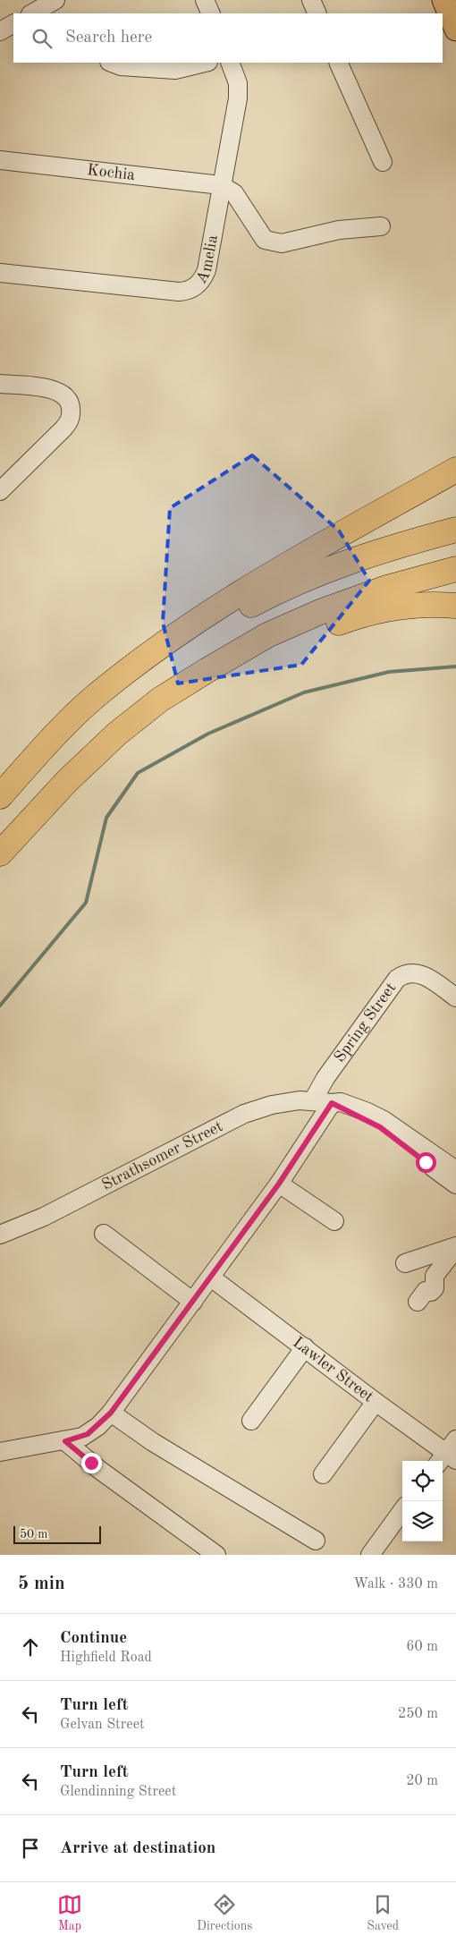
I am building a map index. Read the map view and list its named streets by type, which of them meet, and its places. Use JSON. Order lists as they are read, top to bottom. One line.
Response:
{"streets":{"street":["Kochia","Amelia","Spring Street","Strathsomer Street","Lawler Street"]},"crossings":[["Kochia","Amelia"],["Spring Street","Strathsomer Street"]],"scale_bar":"50 m","page":{"search":"Search here","scale":"50 m","heading":["5 min","Walk · 330 m"],"list":[["Continue","Highfield Road","60 m"],["Turn left","Gelvan Street","250 m"],["Turn left","Glendinning Street","20 m"],"Arrive at destination"],"nav":["Map","Directions","Saved"]}}
